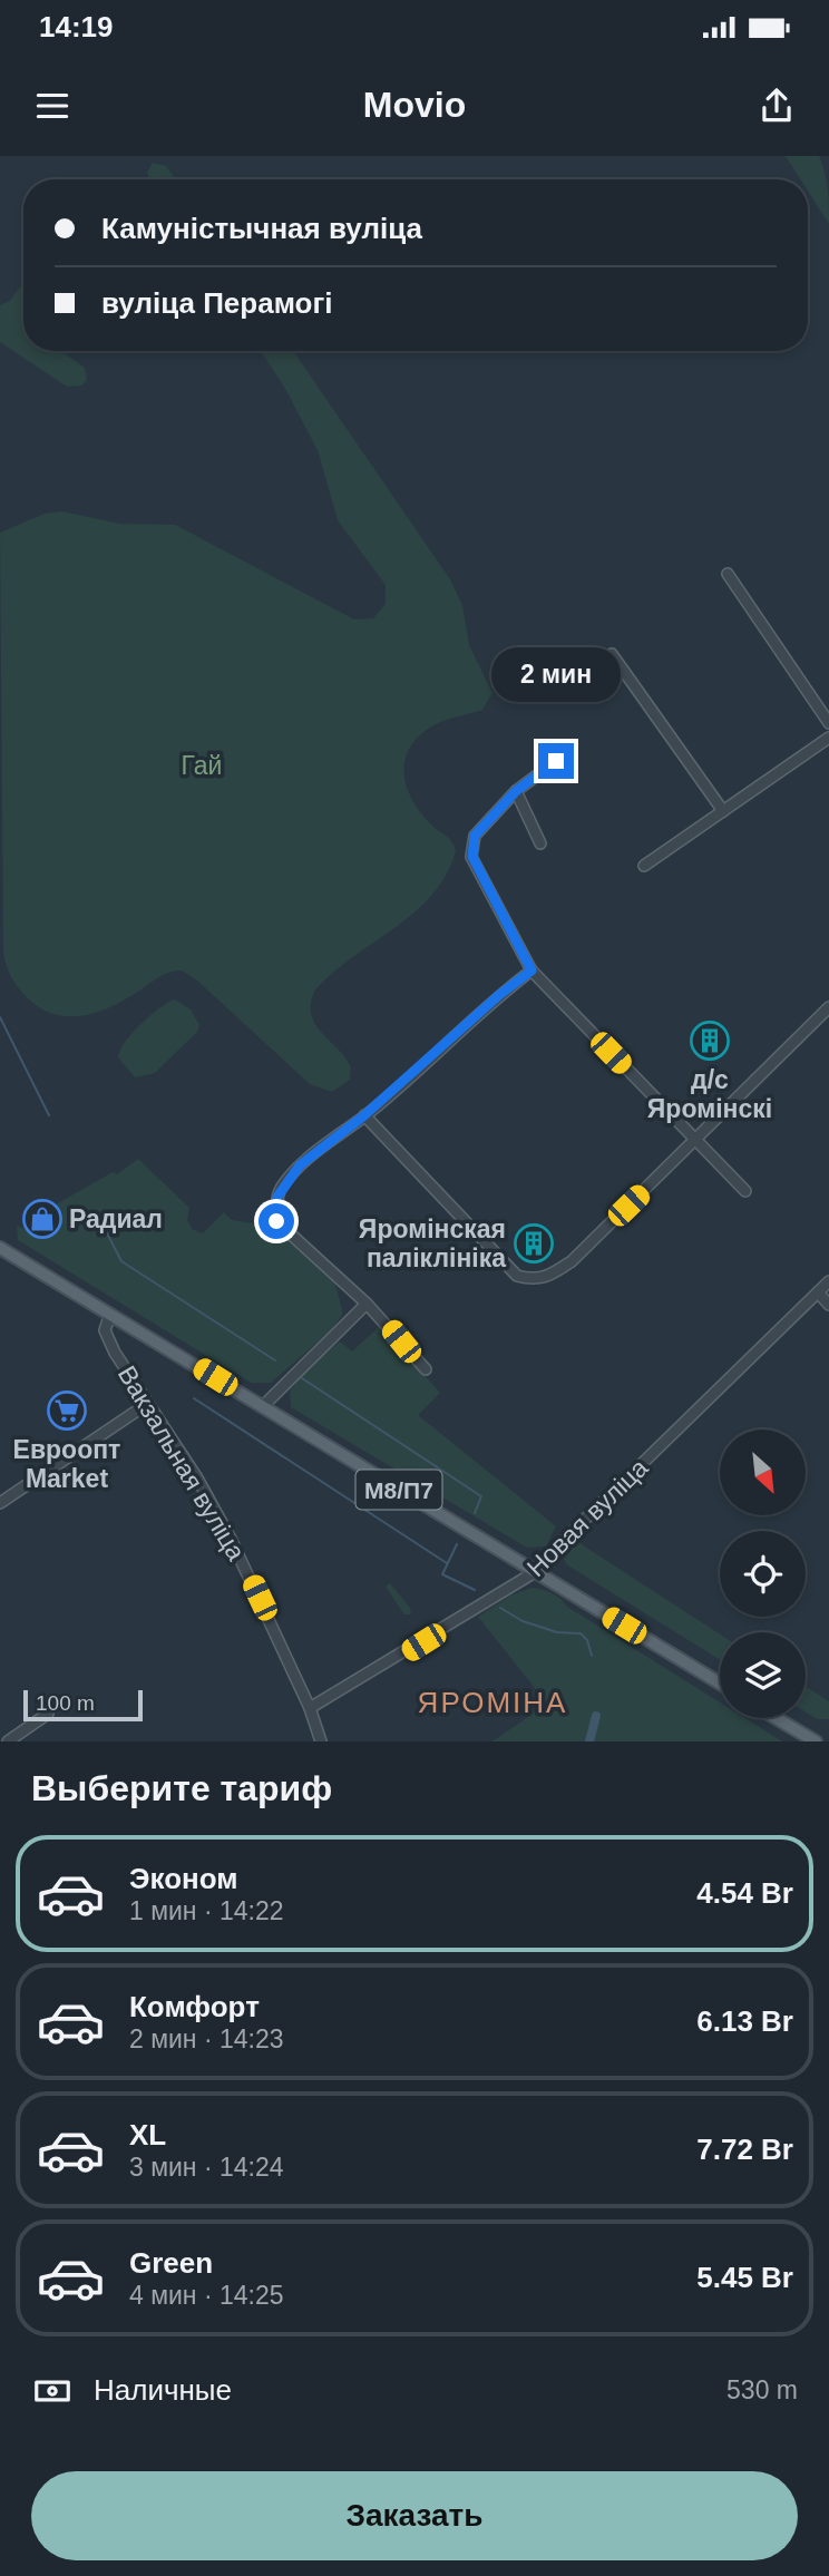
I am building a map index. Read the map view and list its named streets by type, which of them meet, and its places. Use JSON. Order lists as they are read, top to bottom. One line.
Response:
{"streets":{"main road":["М8/П7"],"street":["Вакзальная вуліца","Новая вуліца"]},"crossings":[["Вакзальная вуліца","М8/П7"],["Вакзальная вуліца","Новая вуліца"],["М8/П7","Новая вуліца"]],"districts":["ЯРОМІНА"],"parks":["Гай"],"places":{"building":["д/с Яромінскі","Яромінская паліклініка"],"shop":["Радиал"],"supermarket":["Евроопт Market"]},"scale_bar":"100 m","north":"bottom right","page":{"status":"14:19","header":"Movio","banner":["Камуністычная вуліца","вуліца Перамогі"],"bubble":"2 мин","scale":"100 m","heading":"Выберите тариф","list":[{"name":"Эконом","note":"1 мин · 14:22","value":"4.54 Br"},{"name":"Комфорт","note":"2 мин · 14:23","value":"6.13 Br"},{"name":"XL","note":"3 мин · 14:24","value":"7.72 Br"},{"name":"Green","note":"4 мин · 14:25","value":"5.45 Br"}],"pay":["Наличные","530 m"],"buttons":"Заказать"}}
